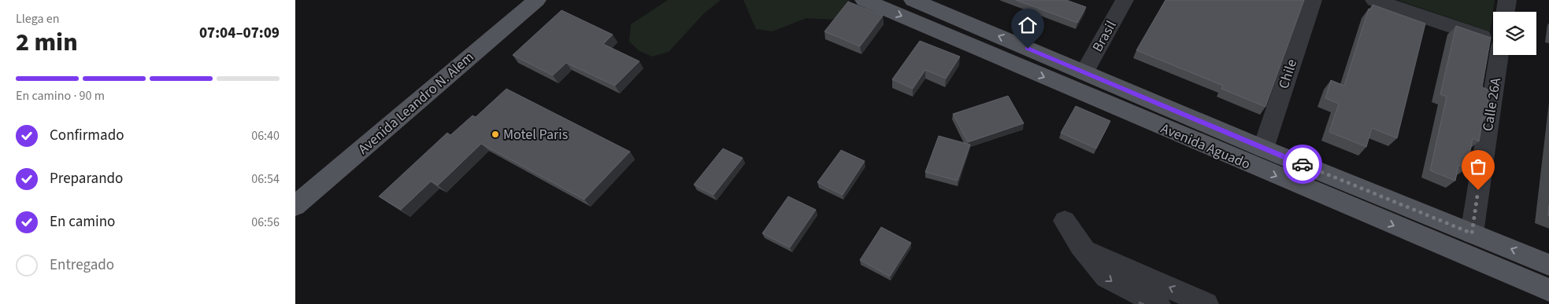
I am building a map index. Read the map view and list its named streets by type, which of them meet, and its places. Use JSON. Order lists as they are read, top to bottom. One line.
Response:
{"streets":{"main road":["Avenida Leandro N. Alem","Avenida Aguado"],"street":["Brasil","Chile","Calle 26A"]},"crossings":[["Brasil","Avenida Aguado"],["Chile","Avenida Aguado"],["Calle 26A","Avenida Aguado"]],"places":["Motel Paris"],"page":{"heading":["2 min","Llega en","07:04–07:09"],"bar":"En camino · 90 m","list":[["Confirmado","06:40"],["Preparando","06:54"],["En camino","06:56"],"Entregado"]}}
